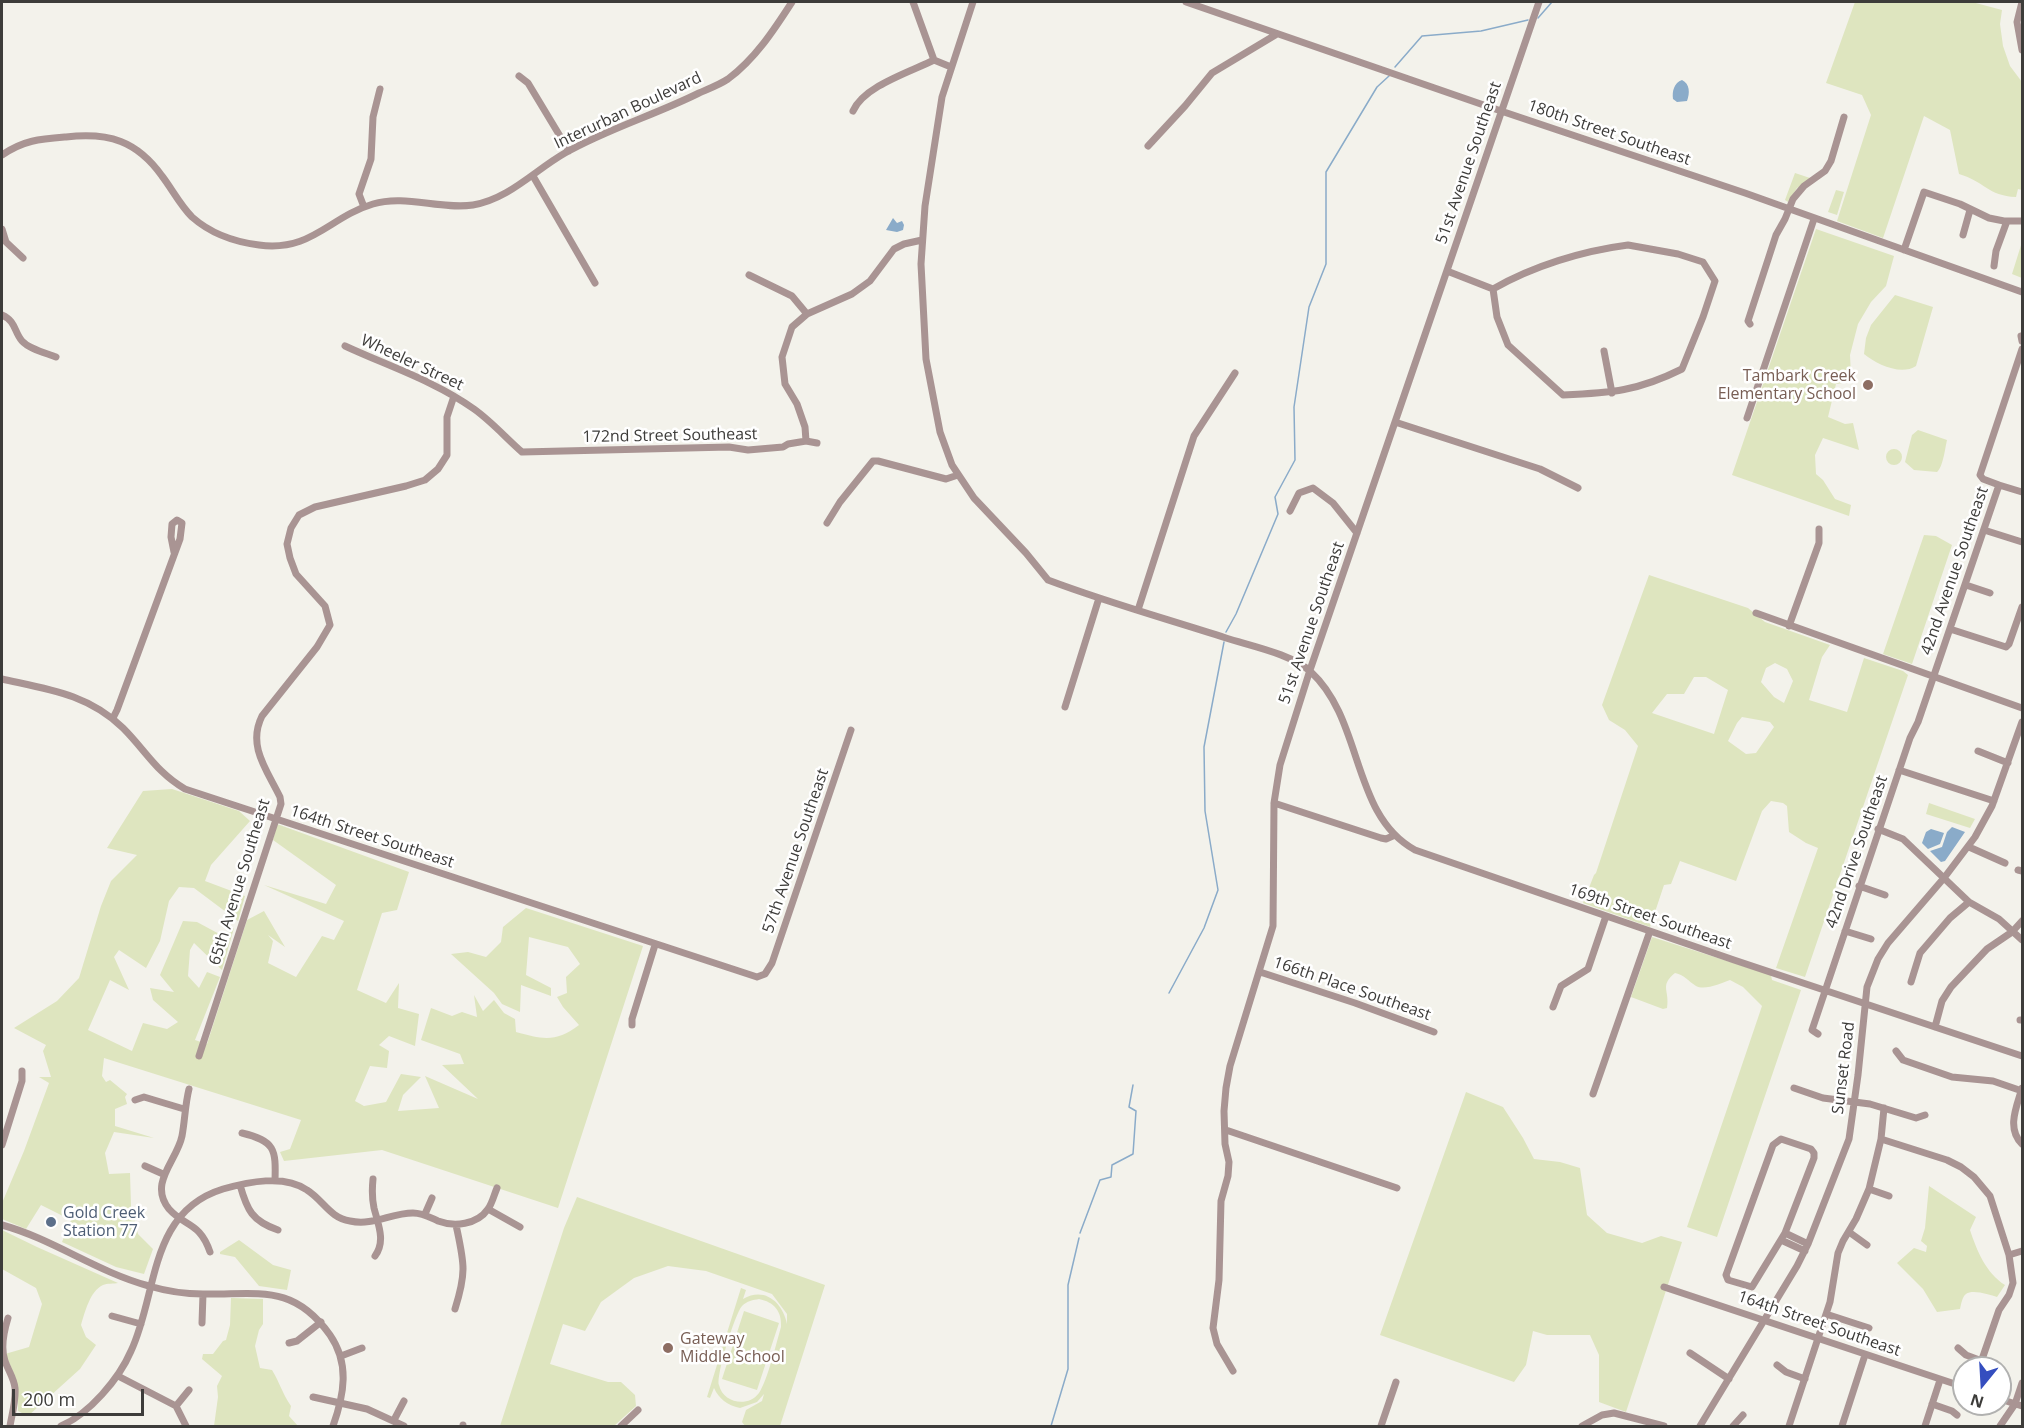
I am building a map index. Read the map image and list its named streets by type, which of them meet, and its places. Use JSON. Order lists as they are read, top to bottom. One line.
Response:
{"streets":{"street":["Interurban Boulevard","180th Street Southeast","51st Avenue Southeast","Wheeler Street","172nd Street Southeast","42nd Avenue Southeast","164th Street Southeast","57th Avenue Southeast","42nd Drive Southeast","65th Avenue Southeast","169th Street Southeast","166th Place Southeast","Sunset Road"]},"crossings":[["180th Street Southeast","51st Avenue Southeast"],["51st Avenue Southeast","166th Place Southeast"],["Wheeler Street","172nd Street Southeast"],["Wheeler Street","65th Avenue Southeast"],["42nd Avenue Southeast","42nd Drive Southeast"],["164th Street Southeast","57th Avenue Southeast"],["164th Street Southeast","65th Avenue Southeast"],["164th Street Southeast","Sunset Road"],["42nd Drive Southeast","169th Street Southeast"],["169th Street Southeast","Sunset Road"]],"places":["Tambark Creek Elementary School","Gold Creek Station 77","Gateway Middle School"],"scale_bar":"200 m","north":"bottom"}
